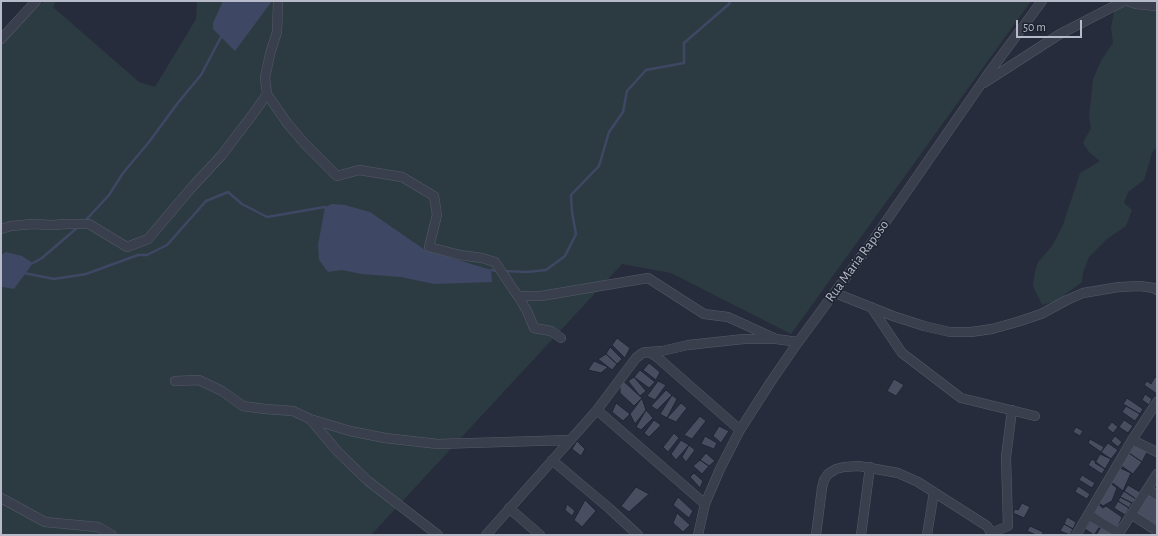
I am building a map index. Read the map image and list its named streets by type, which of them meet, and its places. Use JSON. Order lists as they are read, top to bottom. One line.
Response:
{"streets":{"street":["Rua Maria Raposo"]},"scale_bar":"50 m"}
